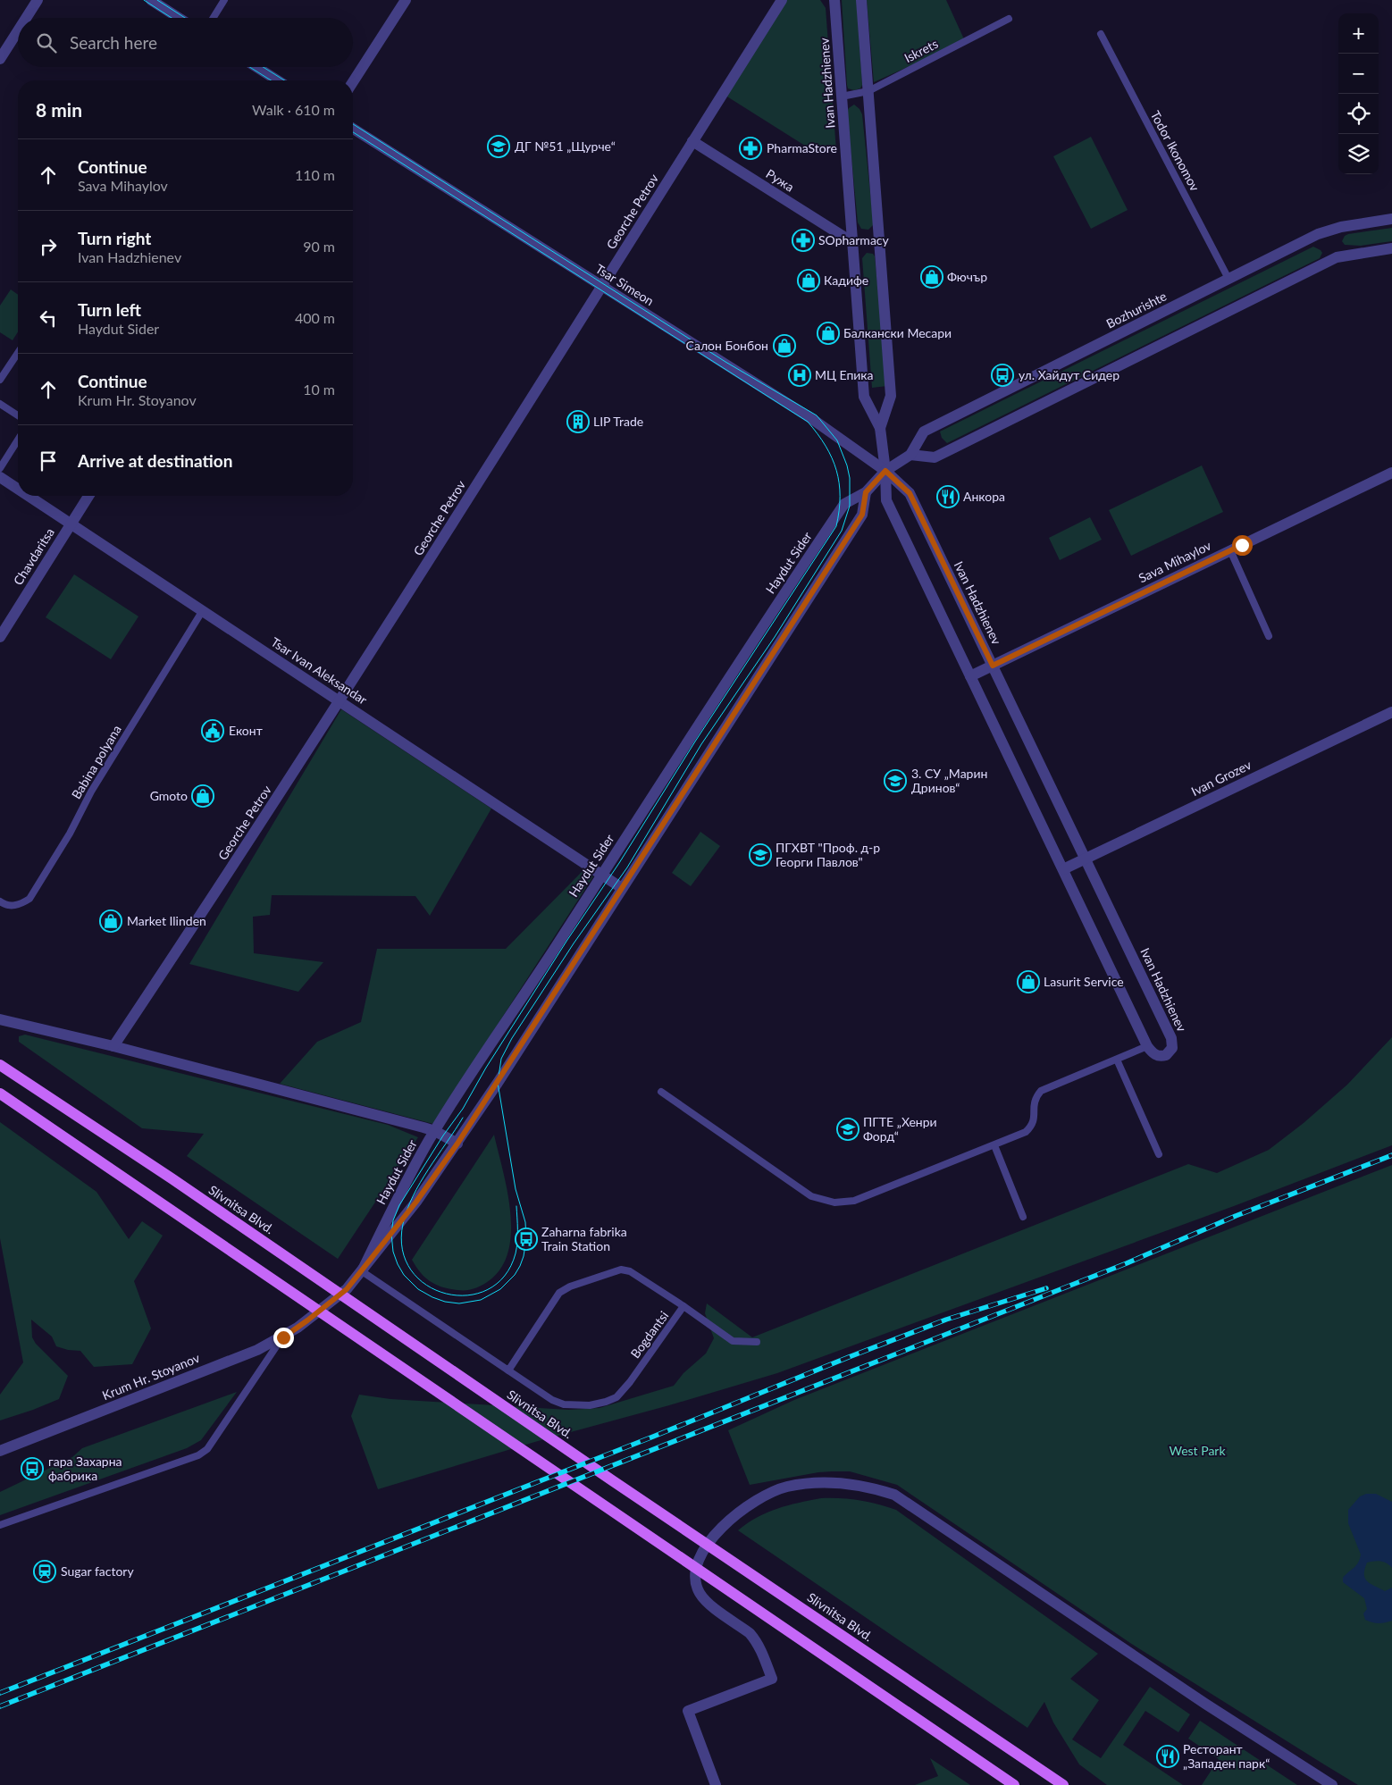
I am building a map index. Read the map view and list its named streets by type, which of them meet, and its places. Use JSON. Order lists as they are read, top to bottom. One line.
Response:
{"streets":{"main road":["Slivnitsa Blvd."],"street":["Ivan Hadzhienev","Ружа","Georche Petrov","Tsar Simeon","Bozhurishte","Chavdaritsa","Sava Mihaylov","Haydut Sider","Tsar Ivan Aleksandar","Ivan Grozev","Krum Hr. Stoyanov"],"lane":["Iskrets","Todor Ikonomov","Babina polyana","Bogdantsi"]},"crossings":[["Iskrets","Ivan Hadzhienev"],["Ivan Hadzhienev","Ружа"],["Ivan Hadzhienev","Tsar Simeon"],["Ivan Hadzhienev","Bozhurishte"],["Ivan Hadzhienev","Sava Mihaylov"],["Ivan Hadzhienev","Haydut Sider"],["Ivan Hadzhienev","Ivan Grozev"],["Todor Ikonomov","Bozhurishte"],["Ружа","Georche Petrov"],["Georche Petrov","Tsar Simeon"],["Georche Petrov","Tsar Ivan Aleksandar"],["Tsar Simeon","Bozhurishte"],["Tsar Simeon","Haydut Sider"],["Bozhurishte","Haydut Sider"],["Chavdaritsa","Tsar Ivan Aleksandar"],["Haydut Sider","Tsar Ivan Aleksandar"],["Haydut Sider","Bogdantsi"],["Haydut Sider","Krum Hr. Stoyanov"],["Tsar Ivan Aleksandar","Babina polyana"]],"parks":["West Park"],"places":{"school or university":["ДГ №51 „Щурче“","3. СУ „Марин Дринов“","ПГХВТ \"Проф. д-р Георги Павлов\"","ПГТЕ „Хенри Форд“"],"pharmacy":["PharmaStore","SOpharmacy"],"shop":["Фючър","Кадифе","Балкански Месари","Салон Бонбон","Gmoto","Market Ilinden","Lasurit Service"],"hospital":["МЦ Епика"],"bus stop":["ул. Хайдут Сидер","Zaharna fabrika Train Station","гара Захарна фабрика"],"building":["LIP Trade"],"restaurant":["Анкора","Ресторант „Западен парк“"],"public building":["Еконт"],"station":["Sugar factory"]},"page":{"map_buttons":["+","−"],"search":"Search here","heading":["8 min","Walk · 610 m"],"list":[["Continue","Sava Mihaylov","110 m"],["Turn right","Ivan Hadzhienev","90 m"],["Turn left","Haydut Sider","400 m"],["Continue","Krum Hr. Stoyanov","10 m"],"Arrive at destination"]}}
